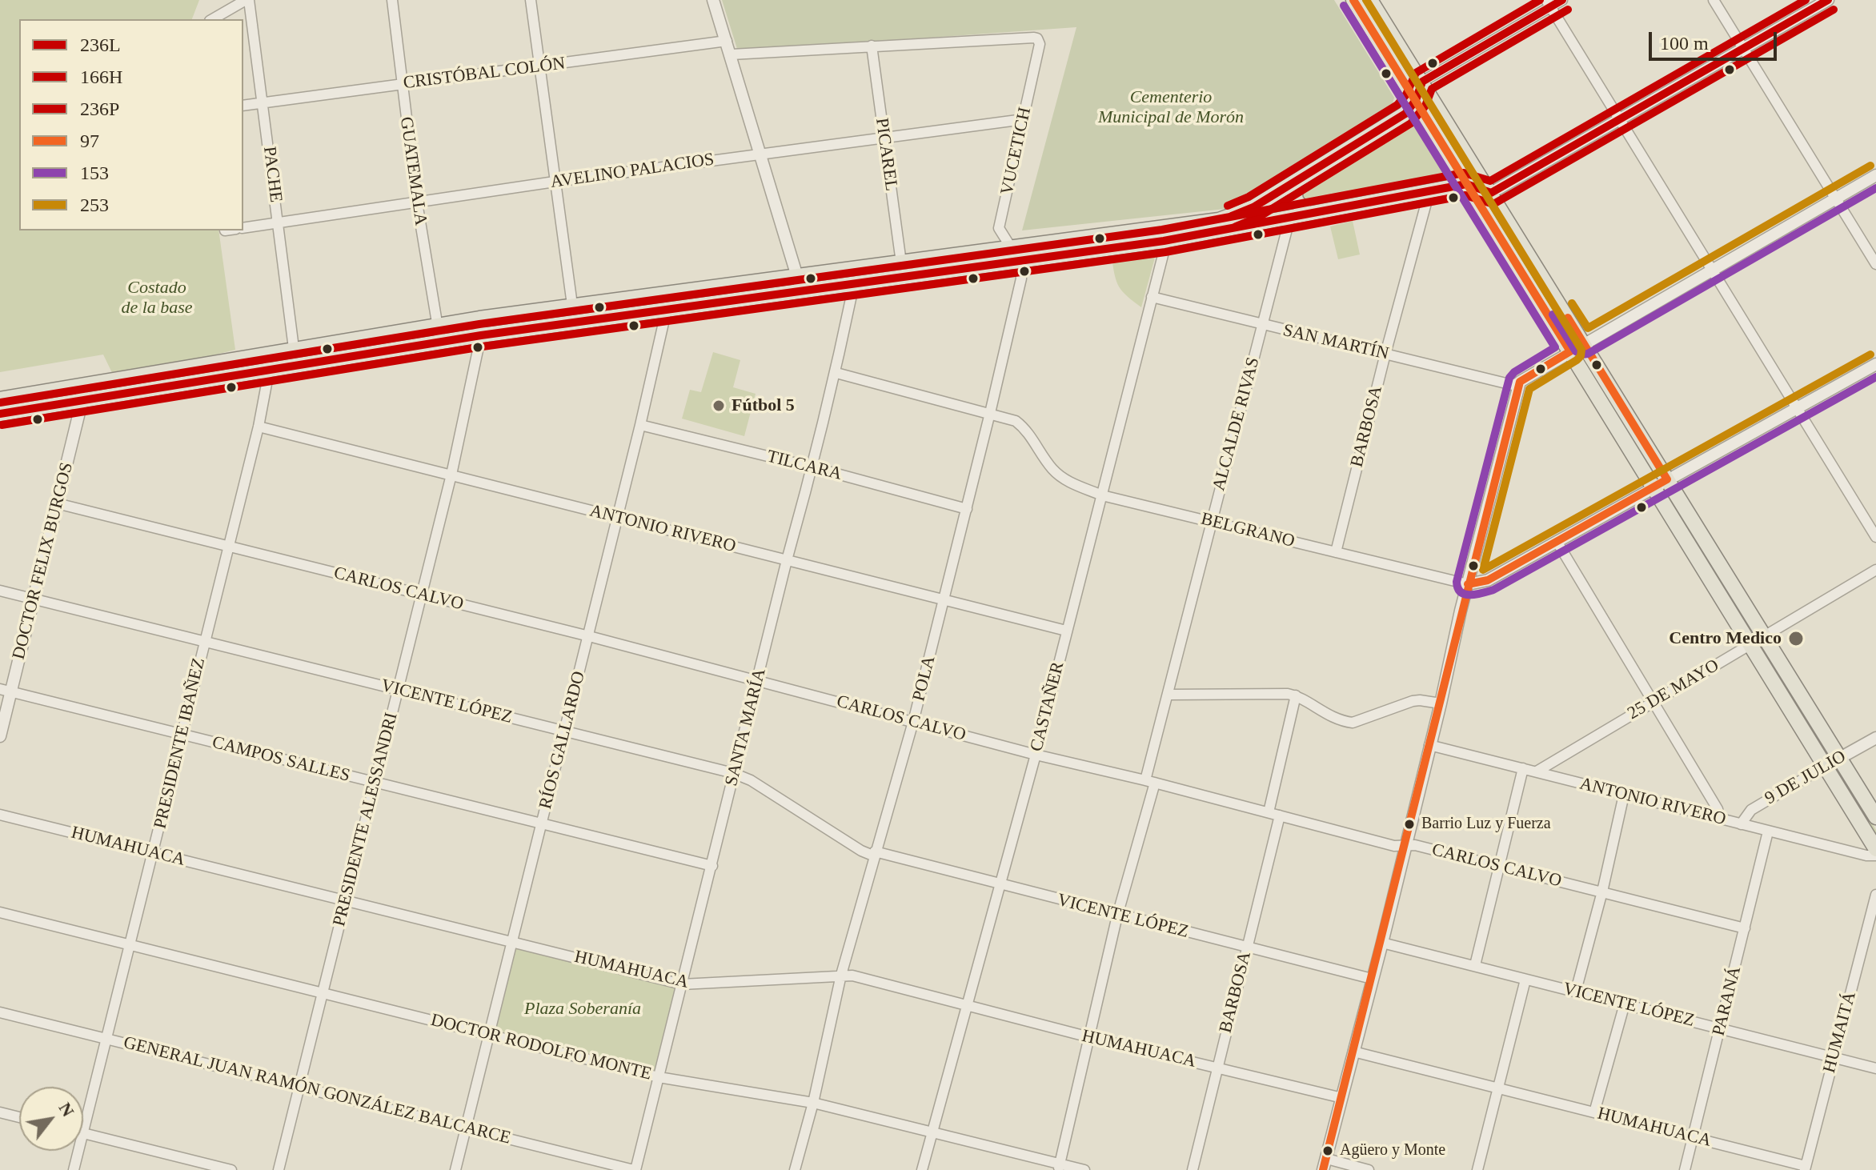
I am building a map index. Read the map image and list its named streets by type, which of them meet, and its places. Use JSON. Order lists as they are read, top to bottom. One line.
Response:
{"streets":{"street":["CRISTÓBAL COLÓN","VUCETICH","PICAREL","GUATEMALA","AVELINO PALACIOS","PACHE","SAN MARTÍN","ALCALDE RIVAS","BARBOSA","TILCARA","ANTONIO RIVERO","BELGRANO","DOCTOR FELIX BURGOS","CARLOS CALVO","POLA","25 DE MAYO","VICENTE LÓPEZ","CASTAÑER","SANTA MARÍA","RÍOS GALLARDO","PRESIDENTE IBAÑEZ","CAMPOS SALLES","9 DE JULIO","PRESIDENTE ALESSANDRI","HUMAHUACA","PARANÁ","HUMAITÁ","DOCTOR RODOLFO MONTE","GENERAL JUAN RAMÓN GONZÁLEZ BALCARCE"]},"crossings":[["CRISTÓBAL COLÓN","GUATEMALA"],["CRISTÓBAL COLÓN","PACHE"],["VUCETICH","PICAREL"],["VUCETICH","AVELINO PALACIOS"],["VUCETICH","POLA"],["PICAREL","AVELINO PALACIOS"],["GUATEMALA","AVELINO PALACIOS"],["AVELINO PALACIOS","PACHE"],["SAN MARTÍN","ALCALDE RIVAS"],["SAN MARTÍN","BARBOSA"],["SAN MARTÍN","CASTAÑER"],["ALCALDE RIVAS","BELGRANO"],["ALCALDE RIVAS","CARLOS CALVO"],["ALCALDE RIVAS","VICENTE LÓPEZ"],["ALCALDE RIVAS","HUMAHUACA"],["ALCALDE RIVAS","DOCTOR RODOLFO MONTE"],["BARBOSA","BELGRANO"],["BARBOSA","CARLOS CALVO"],["BARBOSA","VICENTE LÓPEZ"],["BARBOSA","HUMAHUACA"],["TILCARA","POLA"],["TILCARA","SANTA MARÍA"],["TILCARA","RÍOS GALLARDO"],["ANTONIO RIVERO","POLA"],["ANTONIO RIVERO","25 DE MAYO"],["ANTONIO RIVERO","CASTAÑER"],["ANTONIO RIVERO","SANTA MARÍA"],["ANTONIO RIVERO","RÍOS GALLARDO"],["ANTONIO RIVERO","PRESIDENTE IBAÑEZ"],["ANTONIO RIVERO","9 DE JULIO"],["ANTONIO RIVERO","PRESIDENTE ALESSANDRI"],["ANTONIO RIVERO","PARANÁ"],["BELGRANO","POLA"],["BELGRANO","CASTAÑER"],["BELGRANO","SANTA MARÍA"],["DOCTOR FELIX BURGOS","CARLOS CALVO"],["DOCTOR FELIX BURGOS","VICENTE LÓPEZ"],["DOCTOR FELIX BURGOS","CAMPOS SALLES"],["CARLOS CALVO","POLA"],["CARLOS CALVO","CASTAÑER"],["CARLOS CALVO","SANTA MARÍA"],["CARLOS CALVO","RÍOS GALLARDO"],["CARLOS CALVO","PRESIDENTE IBAÑEZ"],["CARLOS CALVO","PRESIDENTE ALESSANDRI"],["CARLOS CALVO","PARANÁ"],["POLA","VICENTE LÓPEZ"],["POLA","HUMAHUACA"],["POLA","DOCTOR RODOLFO MONTE"],["VICENTE LÓPEZ","CASTAÑER"],["VICENTE LÓPEZ","SANTA MARÍA"],["VICENTE LÓPEZ","RÍOS GALLARDO"],["VICENTE LÓPEZ","PRESIDENTE IBAÑEZ"],["VICENTE LÓPEZ","PRESIDENTE ALESSANDRI"],["VICENTE LÓPEZ","PARANÁ"],["VICENTE LÓPEZ","HUMAITÁ"],["CASTAÑER","HUMAHUACA"],["CASTAÑER","DOCTOR RODOLFO MONTE"],["SANTA MARÍA","CAMPOS SALLES"],["SANTA MARÍA","HUMAHUACA"],["SANTA MARÍA","DOCTOR RODOLFO MONTE"],["SANTA MARÍA","GENERAL JUAN RAMÓN GONZÁLEZ BALCARCE"],["RÍOS GALLARDO","CAMPOS SALLES"],["RÍOS GALLARDO","HUMAHUACA"],["RÍOS GALLARDO","DOCTOR RODOLFO MONTE"],["RÍOS GALLARDO","GENERAL JUAN RAMÓN GONZÁLEZ BALCARCE"],["PRESIDENTE IBAÑEZ","CAMPOS SALLES"],["PRESIDENTE IBAÑEZ","HUMAHUACA"],["PRESIDENTE IBAÑEZ","DOCTOR RODOLFO MONTE"],["PRESIDENTE IBAÑEZ","GENERAL JUAN RAMÓN GONZÁLEZ BALCARCE"],["CAMPOS SALLES","PRESIDENTE ALESSANDRI"],["PRESIDENTE ALESSANDRI","HUMAHUACA"],["PRESIDENTE ALESSANDRI","DOCTOR RODOLFO MONTE"],["PRESIDENTE ALESSANDRI","GENERAL JUAN RAMÓN GONZÁLEZ BALCARCE"],["HUMAHUACA","PARANÁ"],["HUMAHUACA","HUMAITÁ"]],"parks":["Cementerio Municipal de Morón","Costado de la base","Plaza Soberanía"],"places":["Fútbol 5","Centro Medico","Barrio Luz y Fuerza","Agüero y Monte"],"lines":["transit line 236L","transit line 236P","transit line 97","transit line 253","transit line 153","transit line 166H"],"legend":["236L","166H","236P","97","153","253"],"scale_bar":"100 m","north":"top right"}
